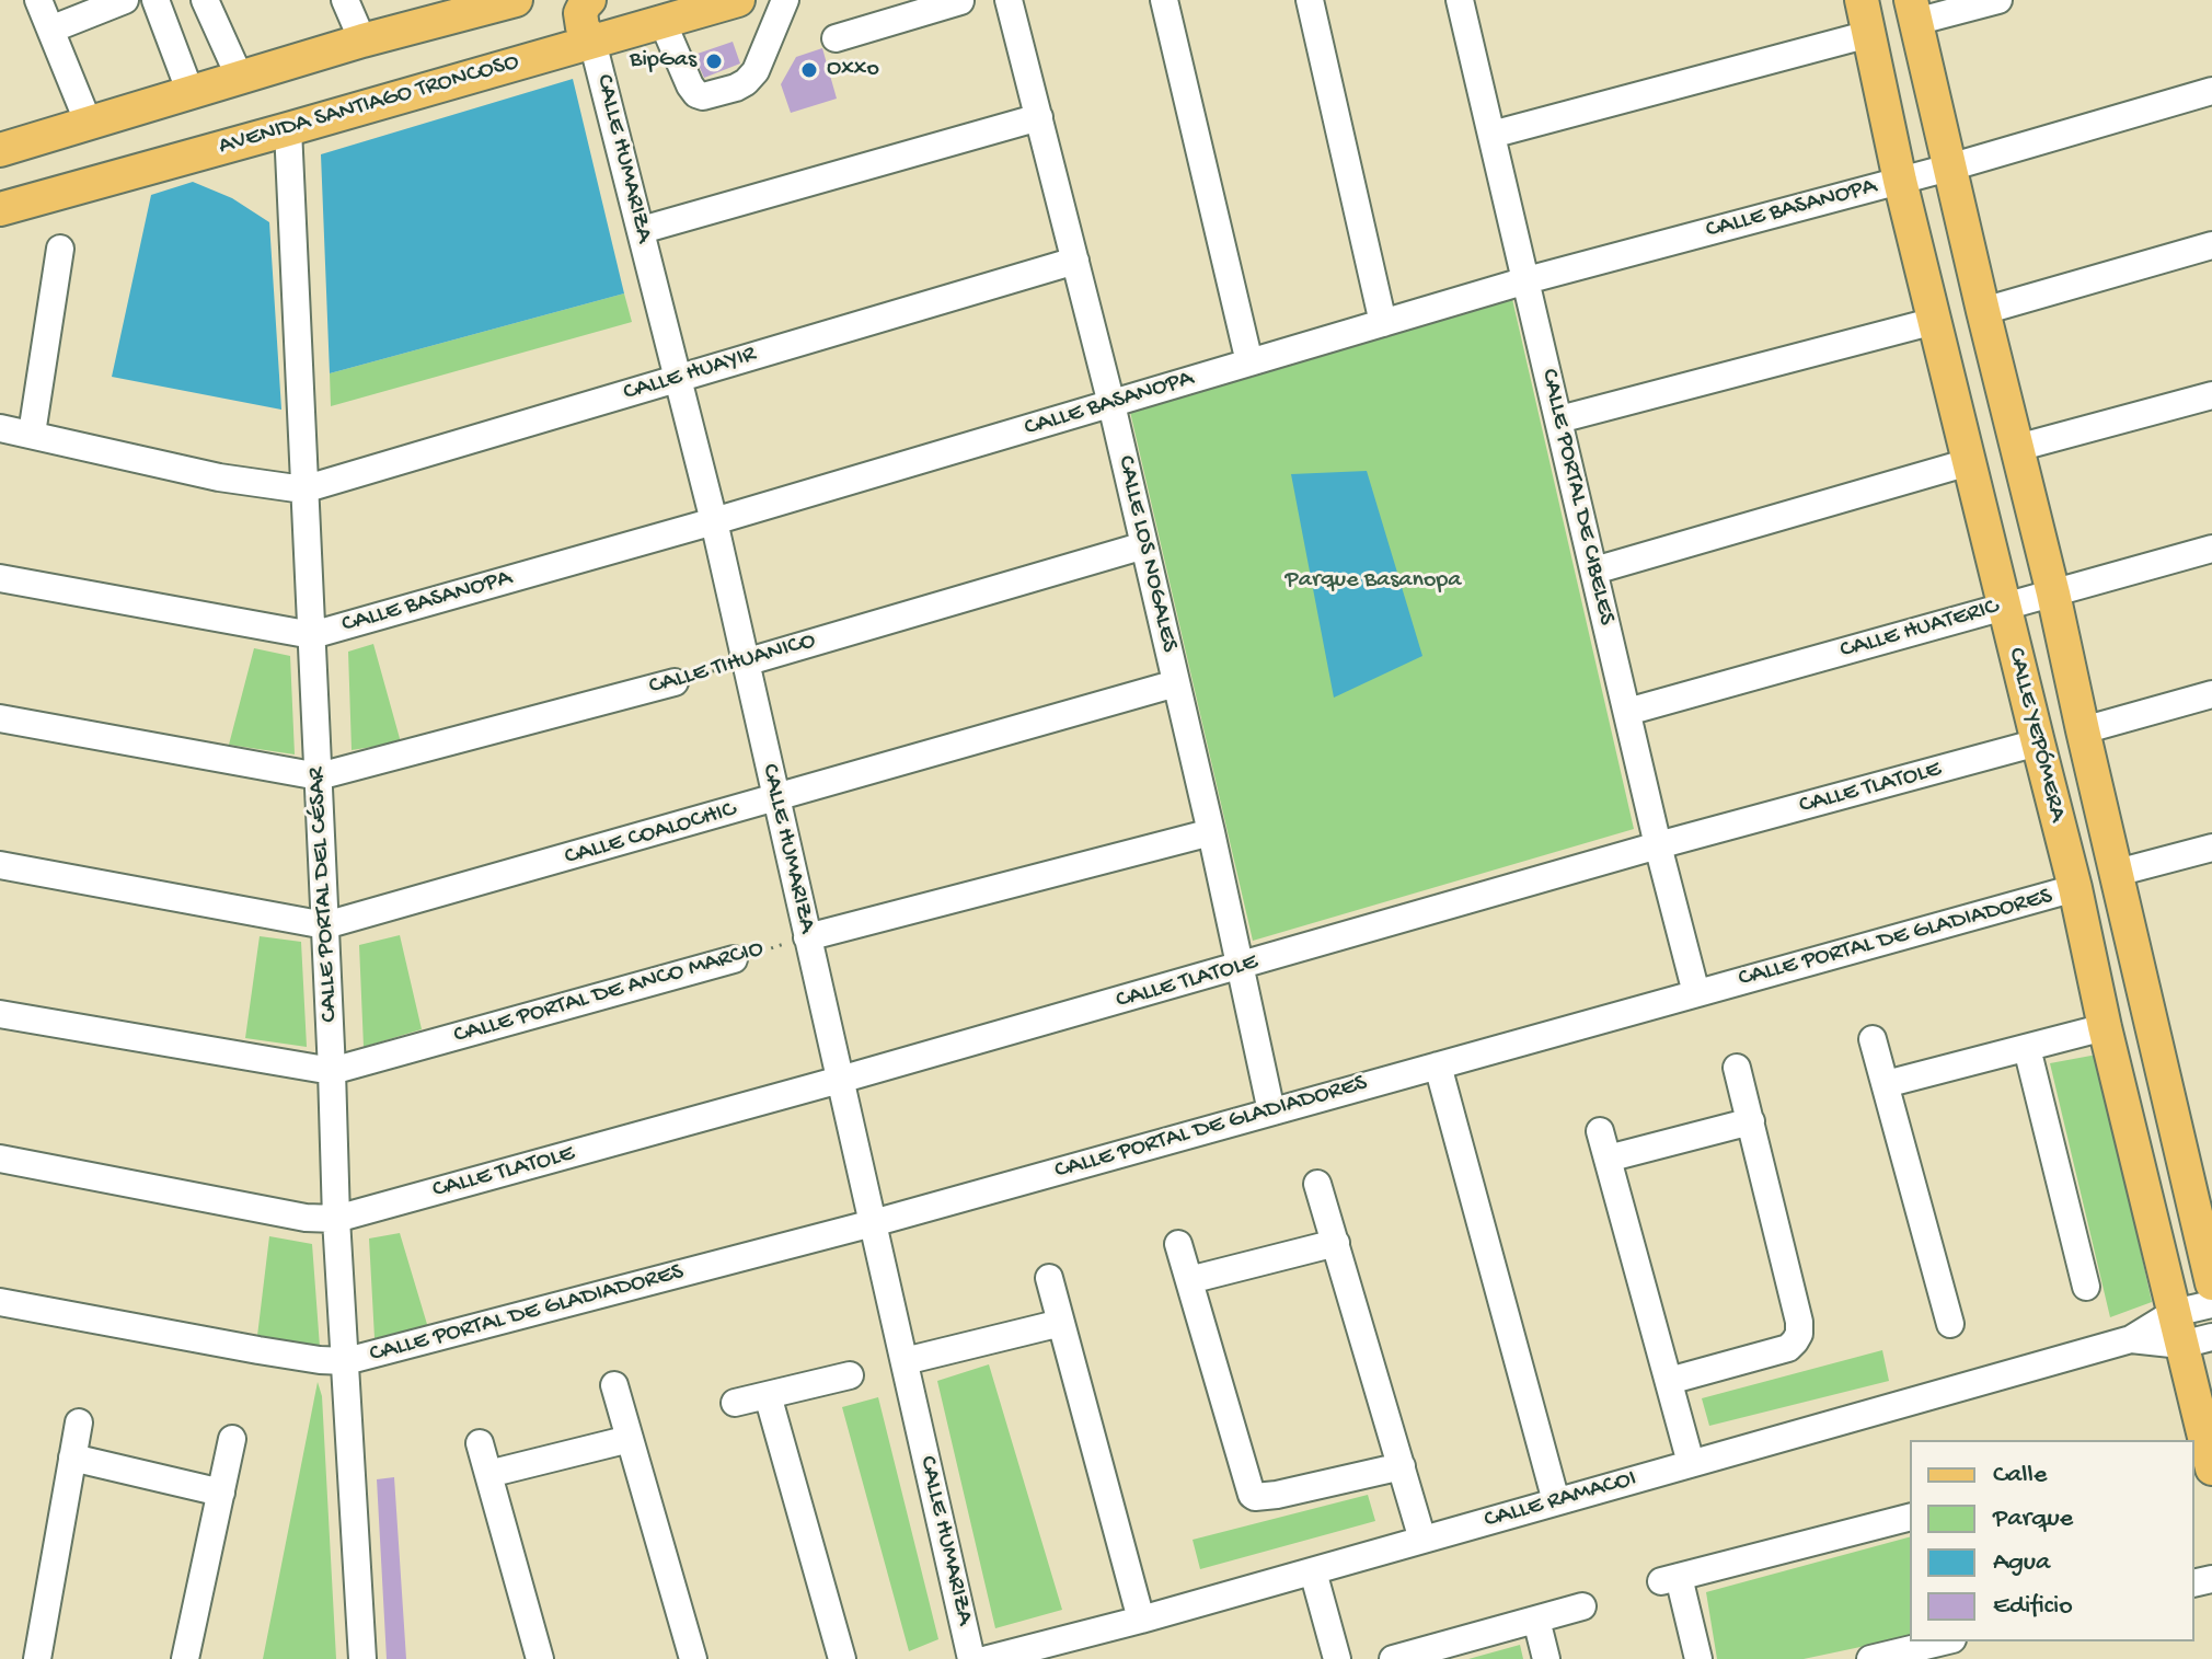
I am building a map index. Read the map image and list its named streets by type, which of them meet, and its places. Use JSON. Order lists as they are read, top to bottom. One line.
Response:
{"streets":{"main road":["AVENIDA SANTIAGO TRONCOSO","CALLE YEPÓMERA"],"street":["CALLE HUMARIZA","CALLE BASANOPA","CALLE HUAYIR","CALLE PORTAL DE CIBELES","CALLE LOS NOGALES","CALLE HUATERIC","CALLE TIHUANICO","CALLE TLATOLE","CALLE COALOCHIC","CALLE PORTAL DEL CÉSAR","CALLE PORTAL DE GLADIADORES","CALLE PORTAL DE ANCO MARCIO","CALLE RAMACOI"]},"crossings":[["AVENIDA SANTIAGO TRONCOSO","CALLE HUMARIZA"],["AVENIDA SANTIAGO TRONCOSO","CALLE PORTAL DEL CÉSAR"],["CALLE HUMARIZA","CALLE BASANOPA"],["CALLE HUMARIZA","CALLE HUAYIR"],["CALLE HUMARIZA","CALLE TIHUANICO"],["CALLE HUMARIZA","CALLE TLATOLE"],["CALLE HUMARIZA","CALLE COALOCHIC"],["CALLE HUMARIZA","CALLE PORTAL DE GLADIADORES"],["CALLE HUMARIZA","CALLE PORTAL DE ANCO MARCIO"],["CALLE BASANOPA","CALLE PORTAL DE CIBELES"],["CALLE BASANOPA","CALLE LOS NOGALES"],["CALLE BASANOPA","CALLE YEPÓMERA"],["CALLE BASANOPA","CALLE PORTAL DEL CÉSAR"],["CALLE HUAYIR","CALLE LOS NOGALES"],["CALLE HUAYIR","CALLE PORTAL DEL CÉSAR"],["CALLE PORTAL DE CIBELES","CALLE HUATERIC"],["CALLE PORTAL DE CIBELES","CALLE TLATOLE"],["CALLE PORTAL DE CIBELES","CALLE PORTAL DE GLADIADORES"],["CALLE LOS NOGALES","CALLE TIHUANICO"],["CALLE LOS NOGALES","CALLE TLATOLE"],["CALLE LOS NOGALES","CALLE COALOCHIC"],["CALLE LOS NOGALES","CALLE PORTAL DE GLADIADORES"],["CALLE HUATERIC","CALLE YEPÓMERA"],["CALLE TIHUANICO","CALLE PORTAL DEL CÉSAR"],["CALLE YEPÓMERA","CALLE TLATOLE"],["CALLE YEPÓMERA","CALLE PORTAL DE GLADIADORES"],["CALLE YEPÓMERA","CALLE RAMACOI"],["CALLE TLATOLE","CALLE PORTAL DEL CÉSAR"],["CALLE COALOCHIC","CALLE PORTAL DEL CÉSAR"],["CALLE PORTAL DEL CÉSAR","CALLE PORTAL DE GLADIADORES"],["CALLE PORTAL DEL CÉSAR","CALLE PORTAL DE ANCO MARCIO"]],"parks":["Parque Basanopa"],"places":["BipGas","Oxxo"],"legend":["Calle","Parque","Agua","Edificio"]}
